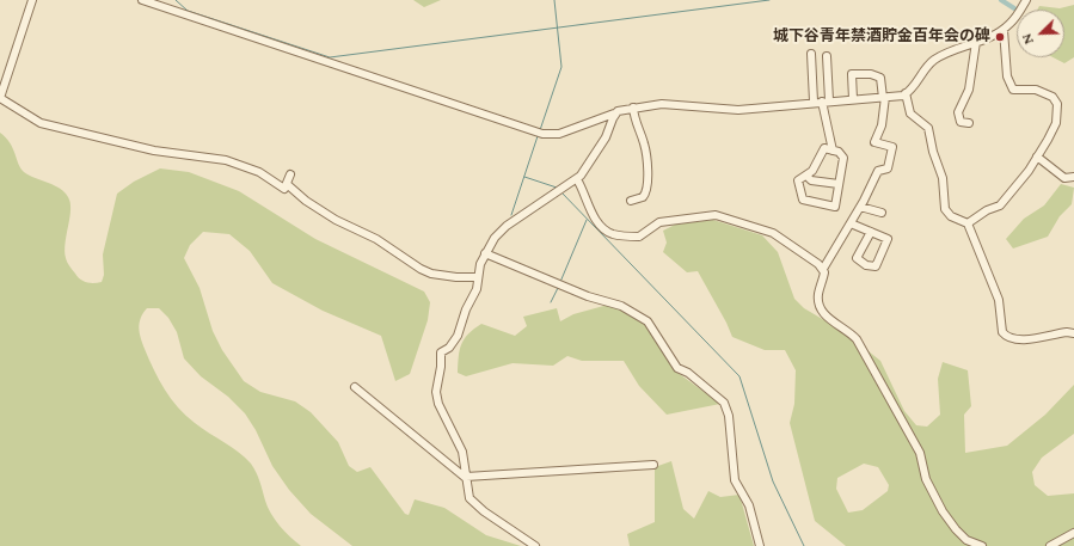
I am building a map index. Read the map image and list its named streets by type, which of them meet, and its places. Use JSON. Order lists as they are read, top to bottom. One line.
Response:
{"places":["城下谷青年禁酒貯金百年会の碑"],"north":"bottom left"}
